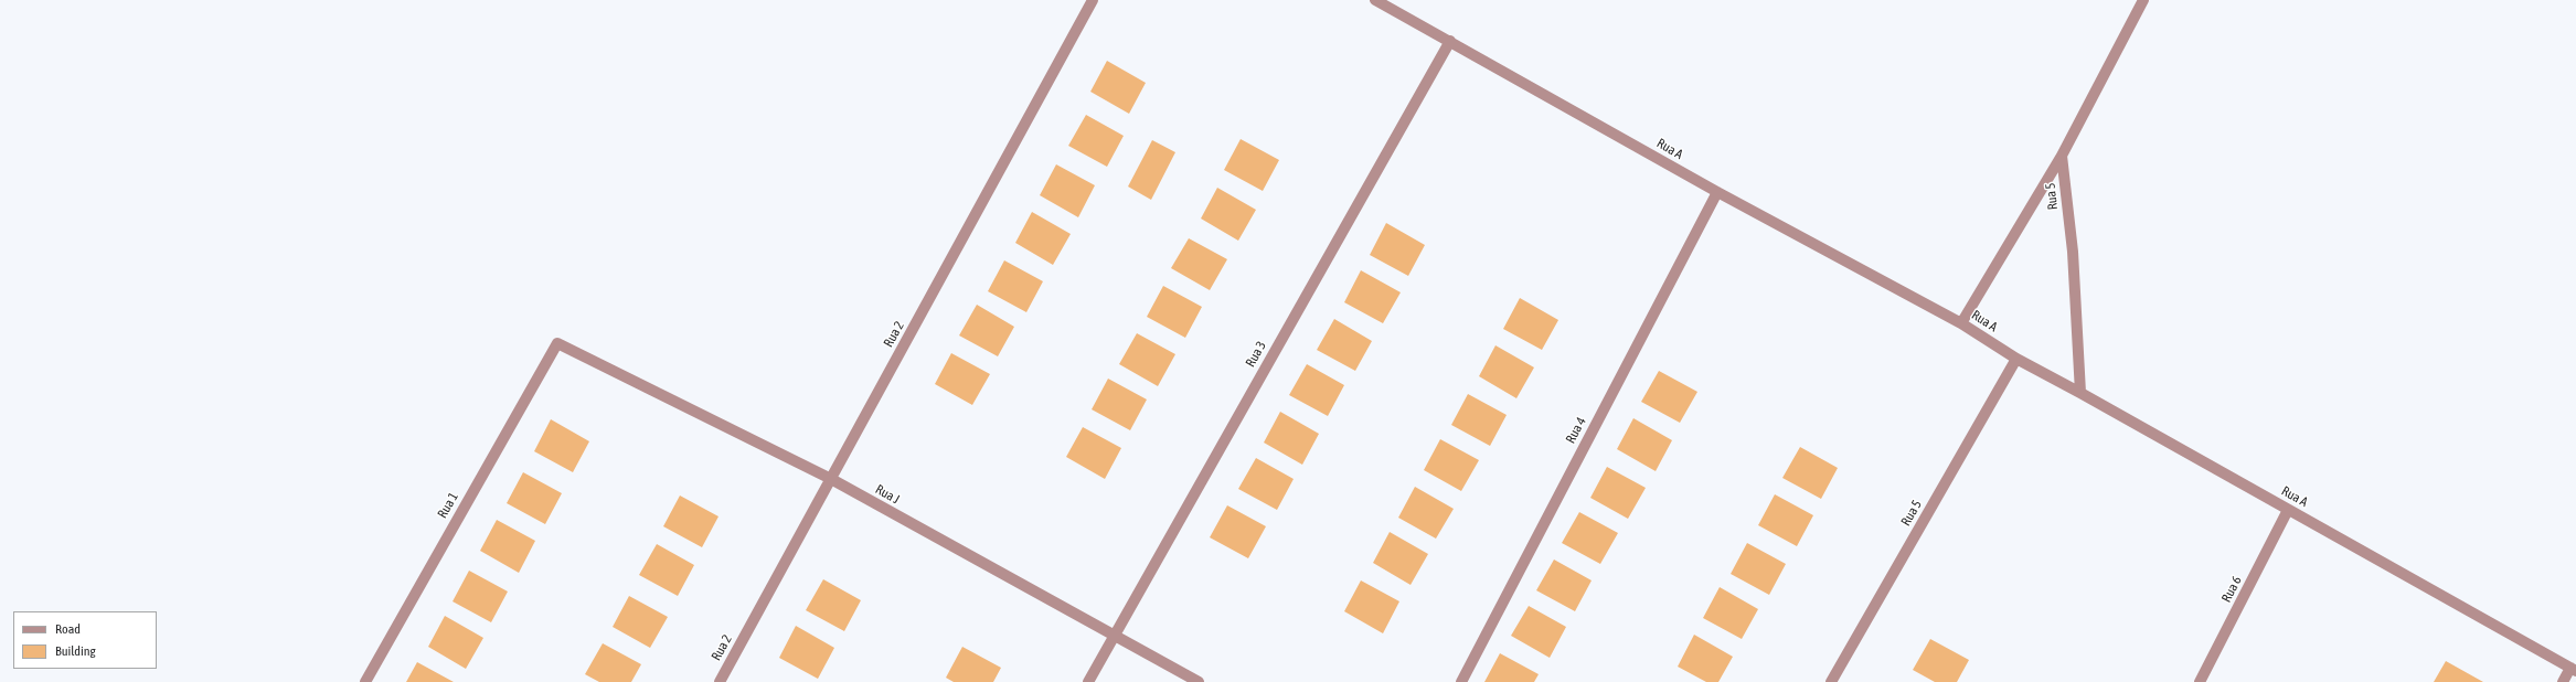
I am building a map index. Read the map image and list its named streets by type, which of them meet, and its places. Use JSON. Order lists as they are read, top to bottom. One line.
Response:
{"streets":{"street":["Rua A","Rua 5","Rua 2","Rua 3","Rua 4","Rua J","Rua 1","Rua 6"]},"crossings":[["Rua A","Rua 5"],["Rua A","Rua 3"],["Rua A","Rua 4"],["Rua A","Rua 6"],["Rua 2","Rua J"],["Rua 3","Rua J"],["Rua J","Rua 1"]],"legend":["Road","Building"]}
